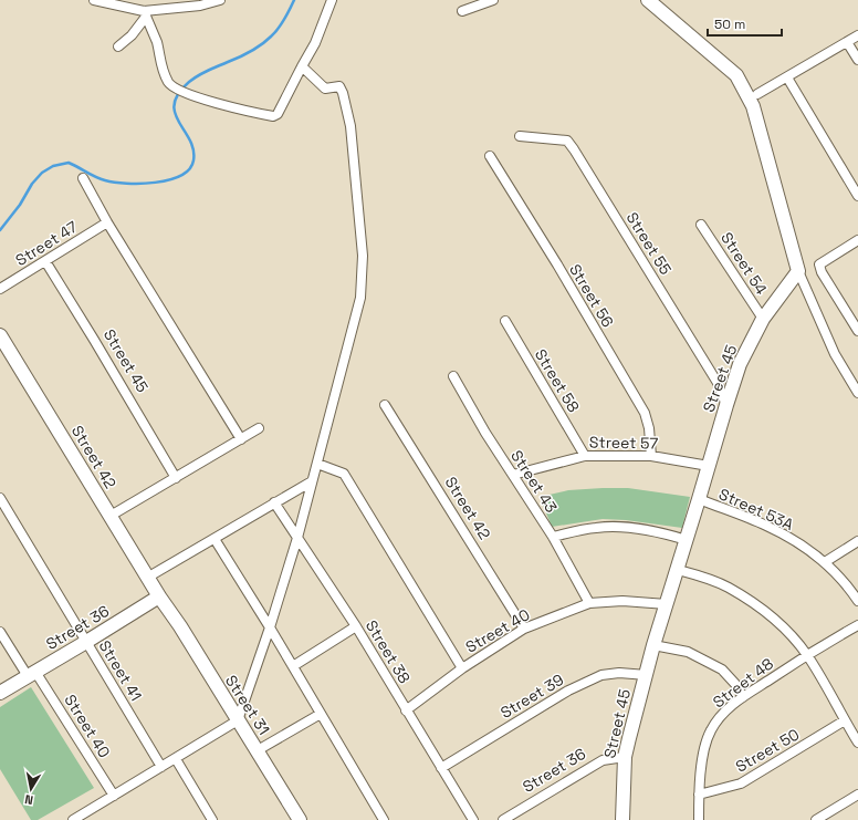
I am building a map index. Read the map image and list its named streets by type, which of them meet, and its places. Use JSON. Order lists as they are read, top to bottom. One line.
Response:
{"streets":{"street":["Street 47","Street 55","Street 54","Street 56","Street 45","Street 58","Street 57","Street 42","Street 43","Street 53A","Street 36","Street 40","Street 38","Street 41","Street 48","Street 39","Street 31","Street 50"]},"crossings":[["Street 47","Street 45"],["Street 55","Street 45"],["Street 54","Street 45"],["Street 56","Street 57"],["Street 45","Street 57"],["Street 45","Street 53A"],["Street 45","Street 36"],["Street 45","Street 40"],["Street 45","Street 39"],["Street 58","Street 57"],["Street 57","Street 43"],["Street 42","Street 36"],["Street 42","Street 40"],["Street 42","Street 31"],["Street 43","Street 40"],["Street 36","Street 40"],["Street 36","Street 41"],["Street 36","Street 31"],["Street 40","Street 38"],["Street 38","Street 39"],["Street 48","Street 50"]],"scale_bar":"50 m","north":"bottom"}
